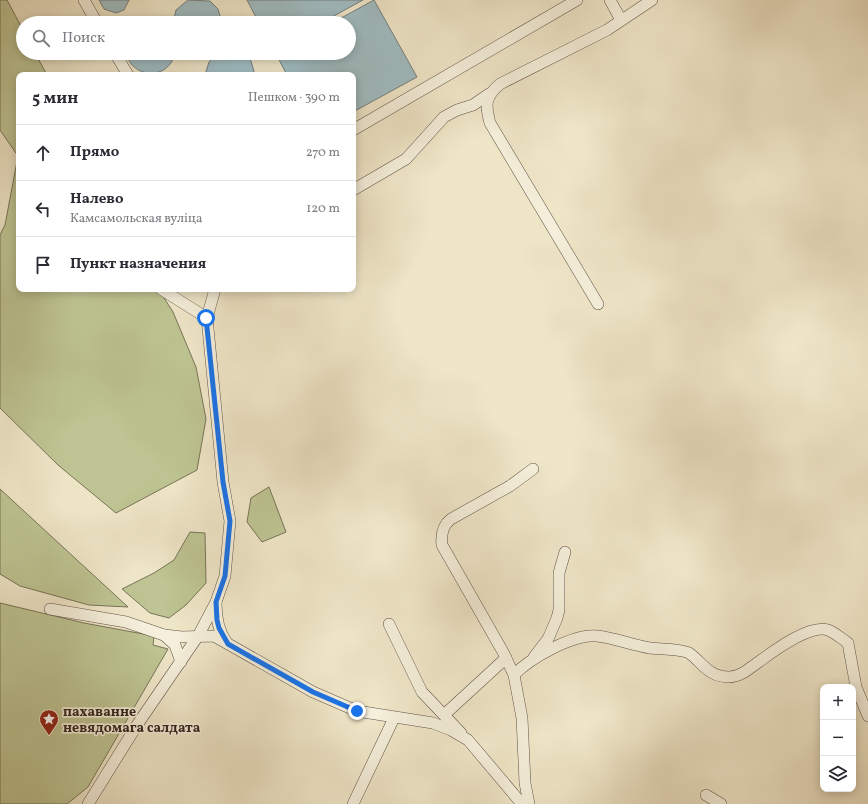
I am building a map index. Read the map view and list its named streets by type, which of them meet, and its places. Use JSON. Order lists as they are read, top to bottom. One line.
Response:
{"places":{"place":["пахаванне невядомага салдата"]},"page":{"search":"Поиск","heading":["5 мин","Пешком · 390 m"],"list":[["Прямо","270 m"],["Налево","Камсамольская вуліца","120 m"],"Пункт назначения"],"map_buttons":["+","−"]}}
